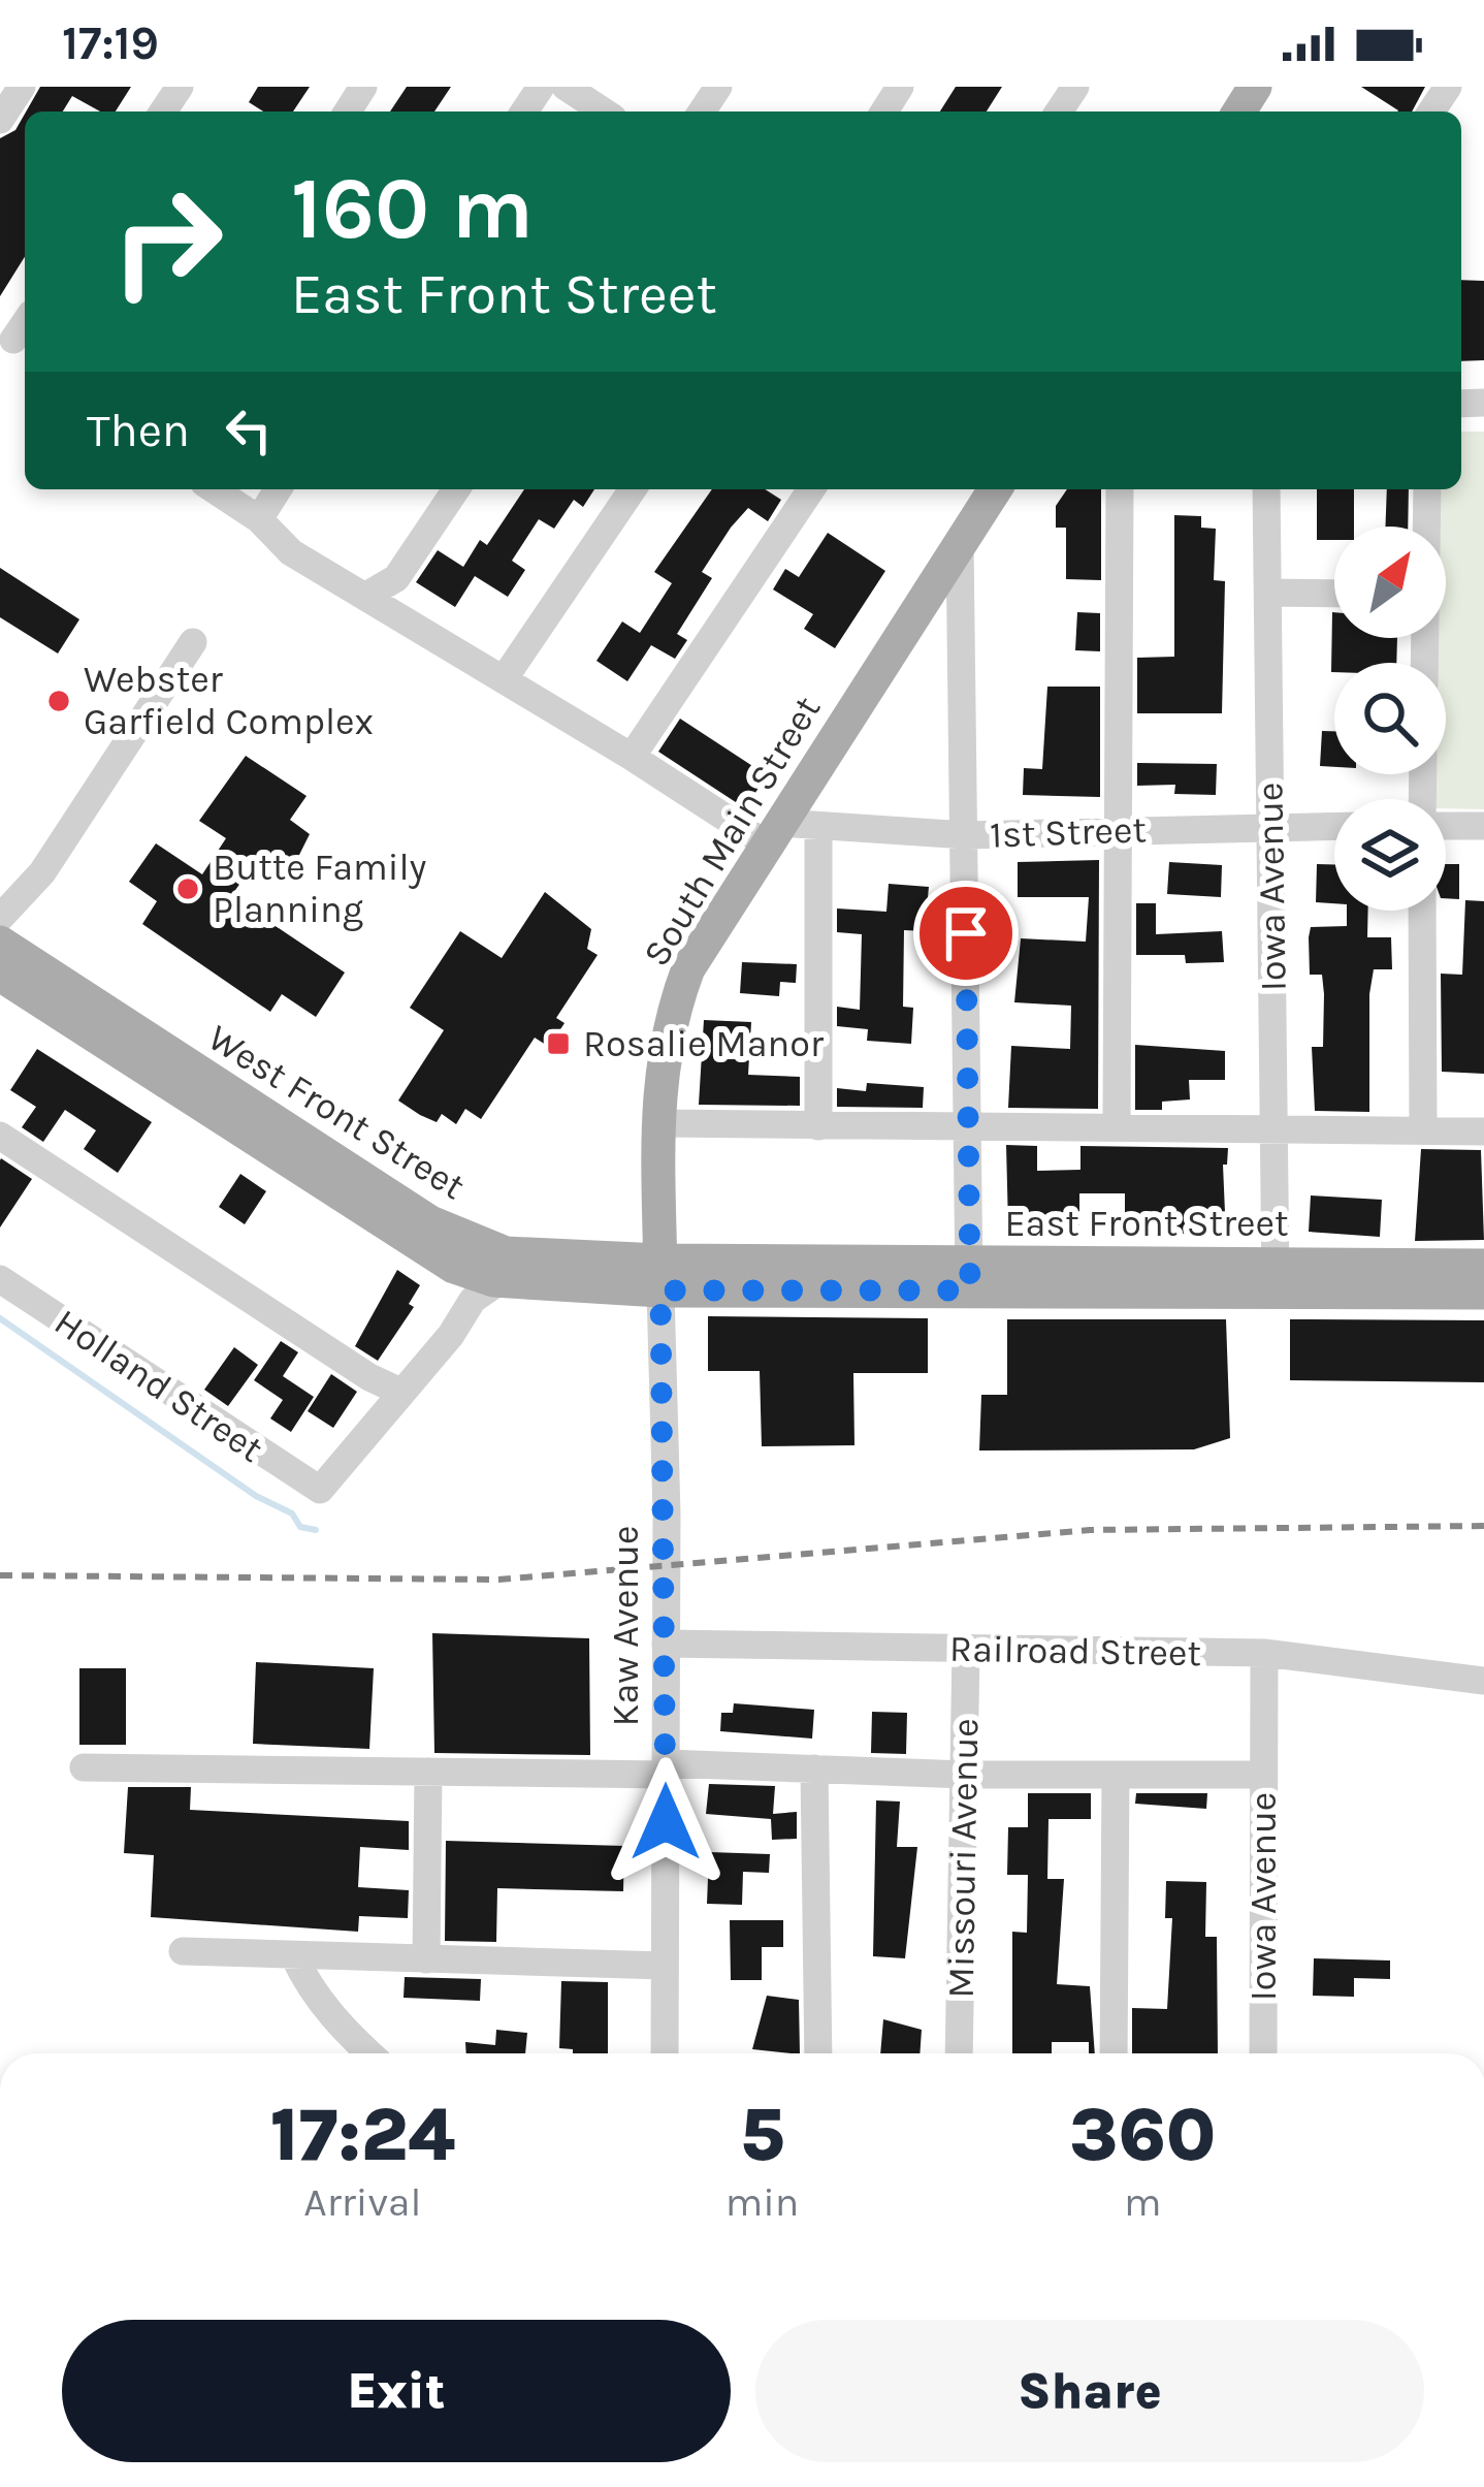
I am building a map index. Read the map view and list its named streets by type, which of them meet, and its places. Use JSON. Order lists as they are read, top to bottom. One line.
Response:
{"streets":{"main road":["South Main Street","West Front Street","East Front Street"],"street":["1st Street","Iowa Avenue","Holland Street","Kaw Avenue","Railroad Street","Missouri Avenue"]},"crossings":[["South Main Street","1st Street"],["South Main Street","West Front Street"],["South Main Street","East Front Street"],["South Main Street","Kaw Avenue"],["1st Street","Iowa Avenue"],["Iowa Avenue","East Front Street"],["Iowa Avenue","Railroad Street"],["West Front Street","East Front Street"],["West Front Street","Kaw Avenue"],["East Front Street","Kaw Avenue"],["Kaw Avenue","Railroad Street"],["Railroad Street","Missouri Avenue"]],"places":{"other":["Webster Garfield Complex","Butte Family Planning"],"transit":["Rosalie Manor"]},"north":"top right","page":{"status":"17:19","turn":["160 m","East Front Street"],"then":"Then","eta":["17:24","Arrival","5","min","360","m"],"buttons":["Exit","Share"]}}
